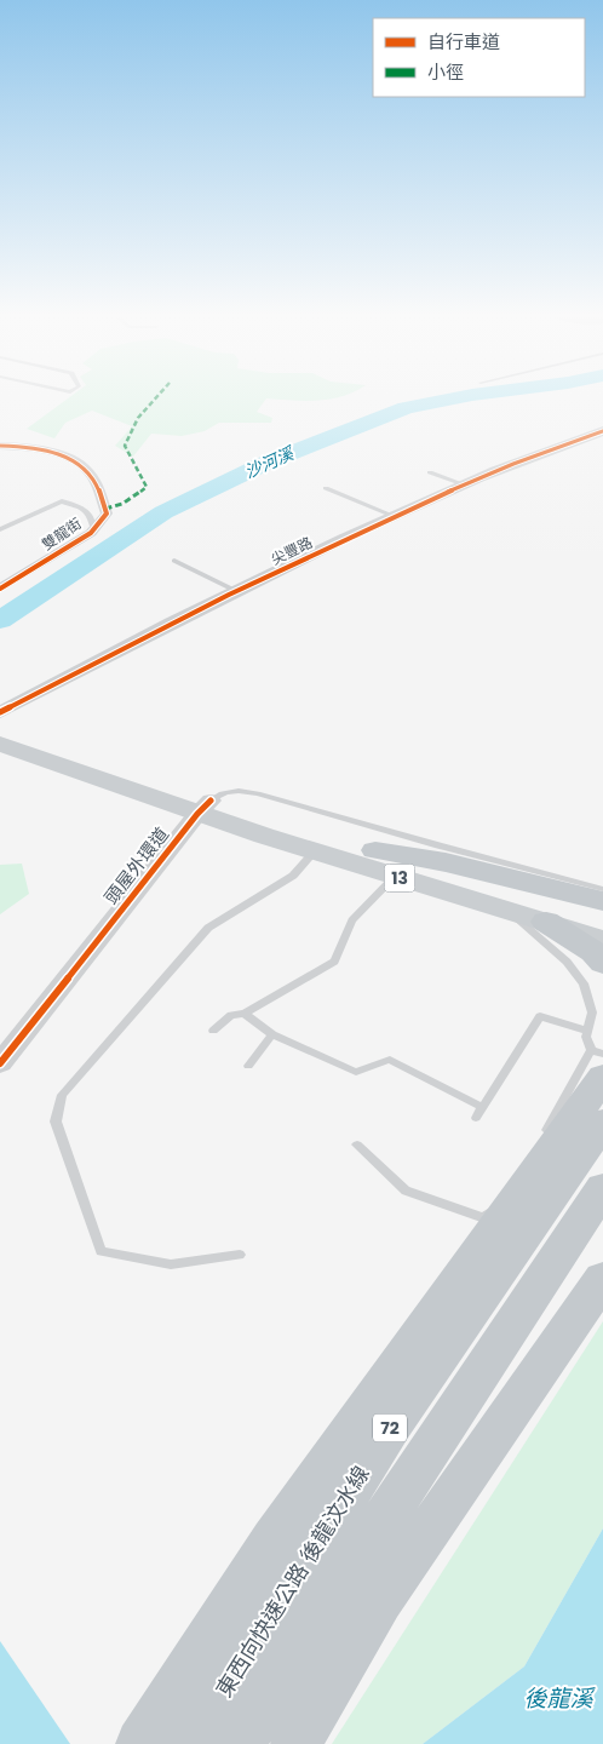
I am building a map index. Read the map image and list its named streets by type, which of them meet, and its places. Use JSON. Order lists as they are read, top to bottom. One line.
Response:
{"streets":{"highway":["72","東西向快速公路 後龍汶水線"],"main road":["13"],"street":["雙龍街","尖豐路","頭屋外環道"]},"crossings":[["頭屋外環道","13"]],"water":["沙河溪","後龍溪"],"legend":["自行車道","小徑"]}
